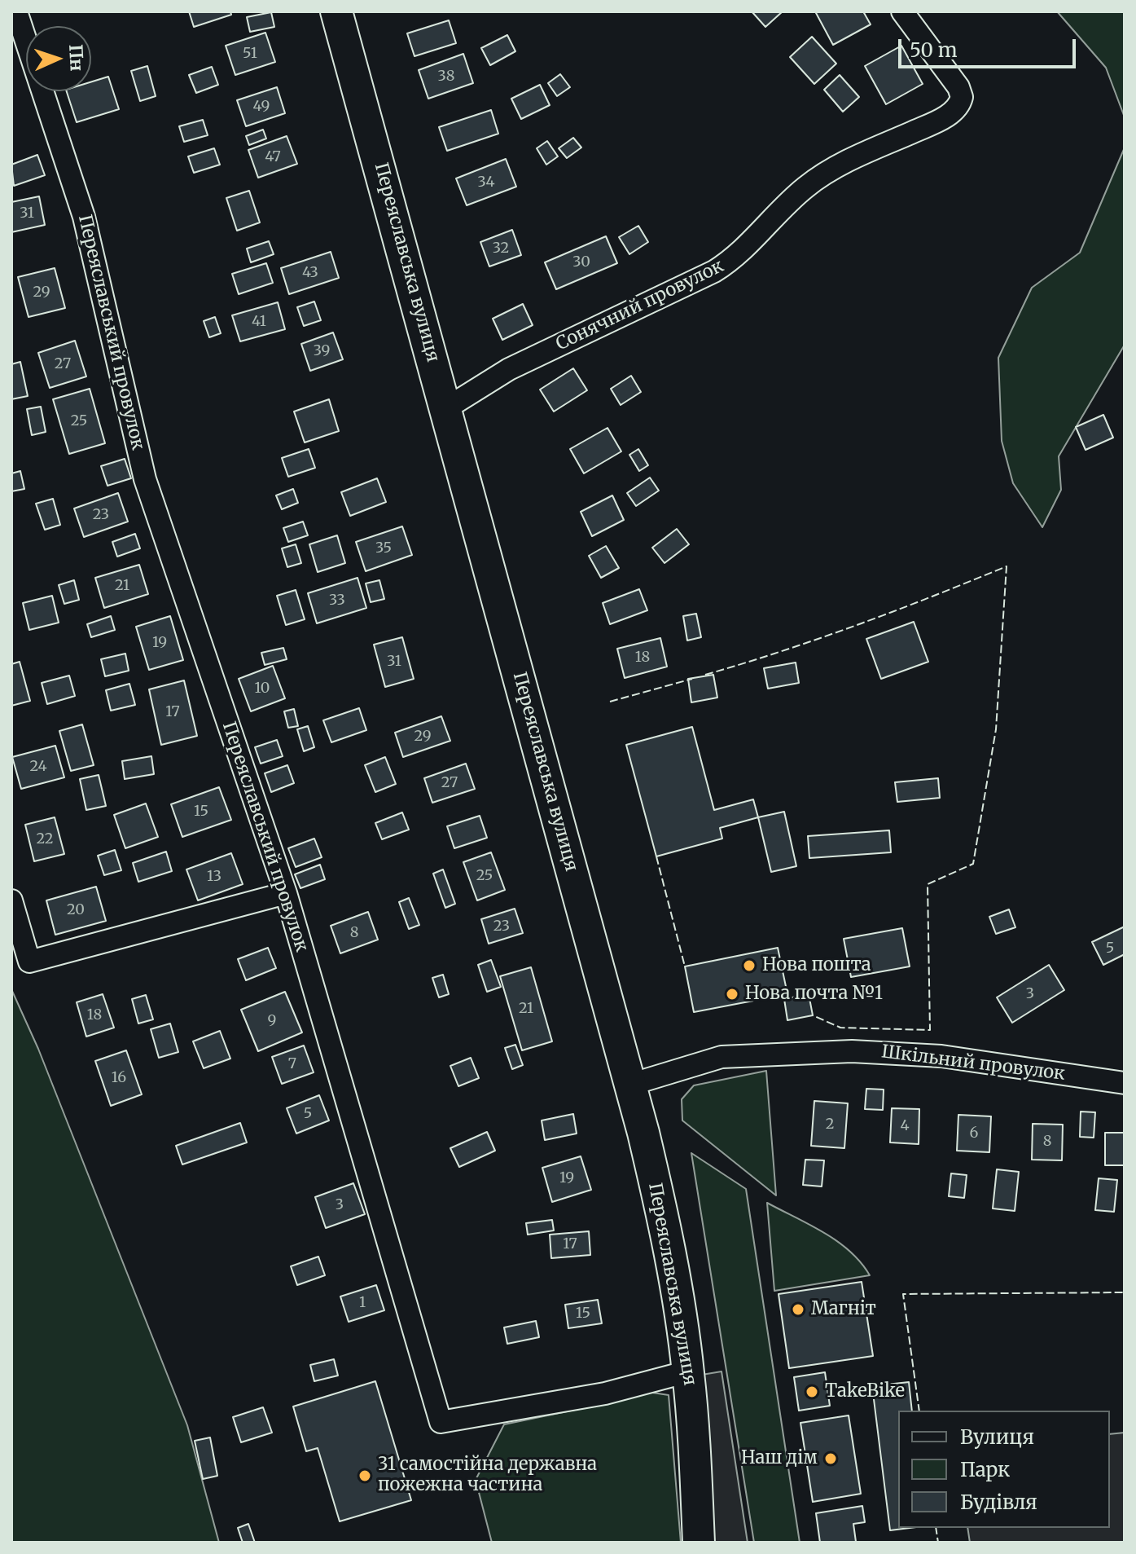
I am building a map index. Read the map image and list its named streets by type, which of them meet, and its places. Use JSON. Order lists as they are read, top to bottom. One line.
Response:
{"streets":{"main road":["Переяславська вулиця"],"street":["Сонячний провулок","Переяславський провулок","Шкільний провулок"]},"crossings":[["Переяславська вулиця","Сонячний провулок"],["Переяславська вулиця","Переяславський провулок"],["Переяславська вулиця","Шкільний провулок"]],"places":["Нова пошта","Нова почта №1","Магніт","TakeBike","Наш дім","31 самостійна державна пожежна частина"],"house_numbers":["51","38","49","47","34","31","32","30","43","29","41","39","27","25","23","35","21","33","19","18","31","10","17","29","24","27","15","22","25","13","20","23","8","5","3","21","18","9","7","16","5","2","4","6","8","19","3","17","1","15"],"legend":["Вулиця","Парк","Будівля"],"scale_bar":"50 m","north":"right"}
